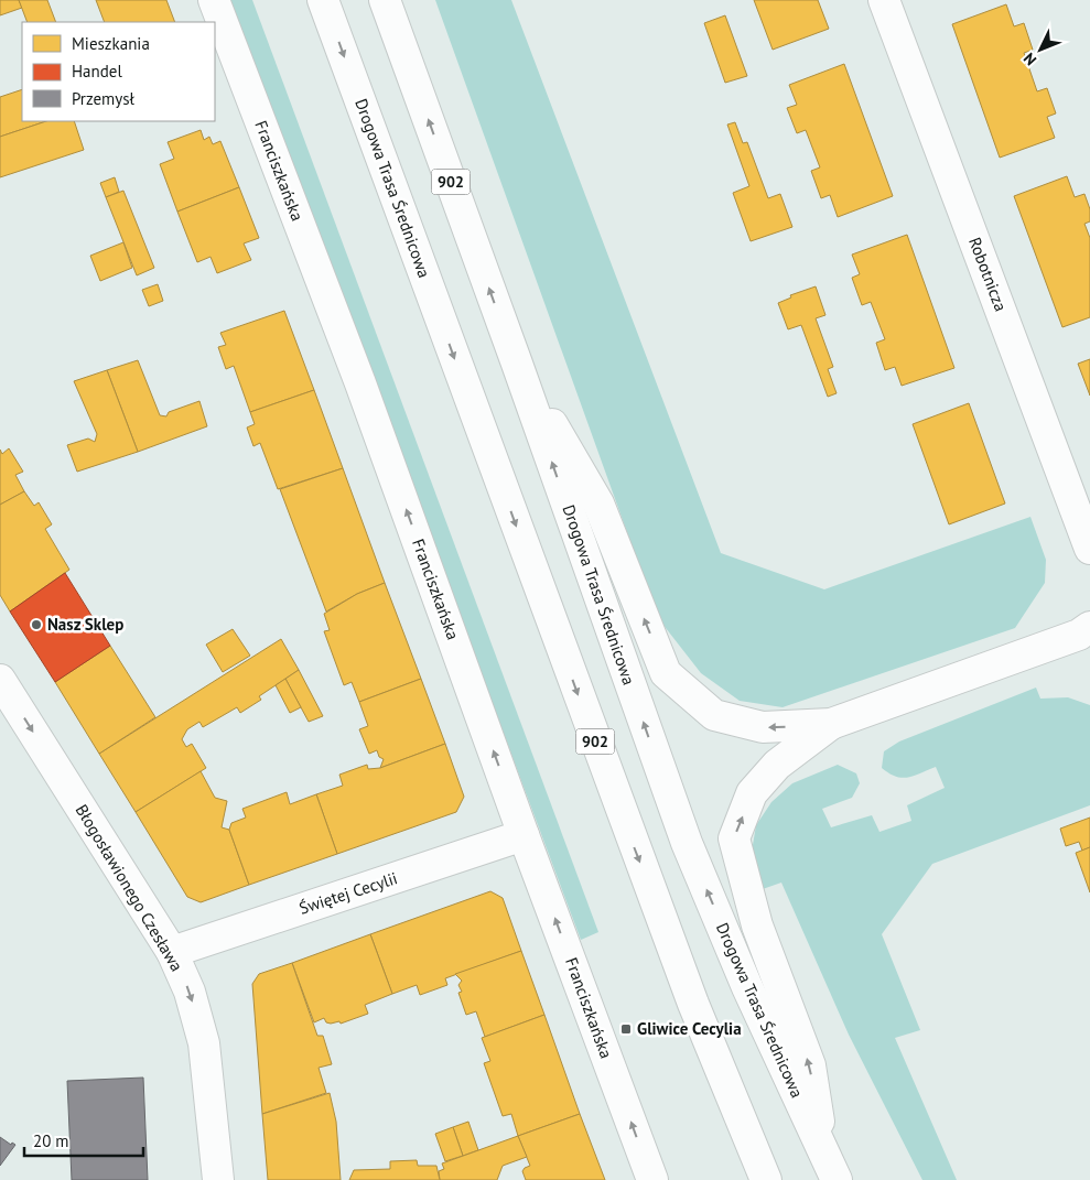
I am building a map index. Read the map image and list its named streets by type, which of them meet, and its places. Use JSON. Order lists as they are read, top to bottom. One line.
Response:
{"streets":{"main road":["Franciszkańska","902","Drogowa Trasa Średnicowa","Robotnicza","Błogosławionego Czesława","Świętej Cecylii"]},"crossings":[["Franciszkańska","Świętej Cecylii"],["Błogosławionego Czesława","Świętej Cecylii"]],"one_way":["Franciszkańska","Błogosławionego Czesława"],"places":{"other":["Nasz Sklep"],"transit":["Gliwice Cecylia"]},"legend":["Mieszkania","Handel","Przemysł"],"scale_bar":"20 m","north":"bottom left"}
